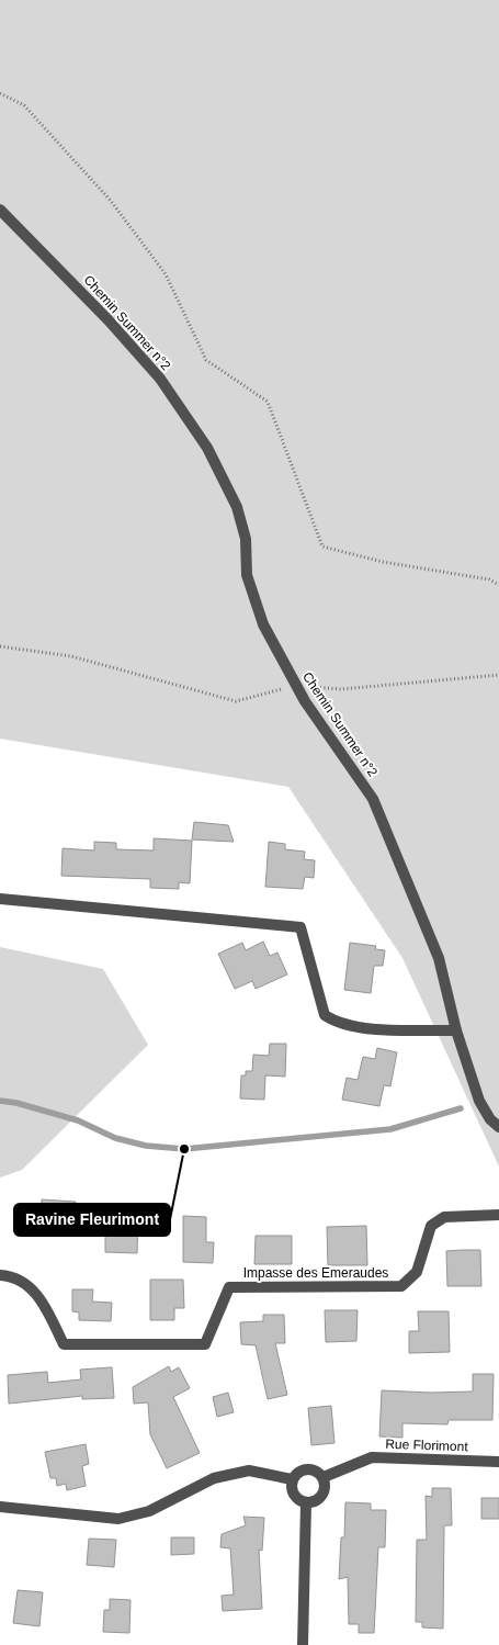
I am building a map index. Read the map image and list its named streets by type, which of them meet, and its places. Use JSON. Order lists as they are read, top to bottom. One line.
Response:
{"streets":{"street":["Chemin Summer n°2","Impasse des Emeraudes","Rue Florimont"]},"places":["Ravine Fleurimont"]}
